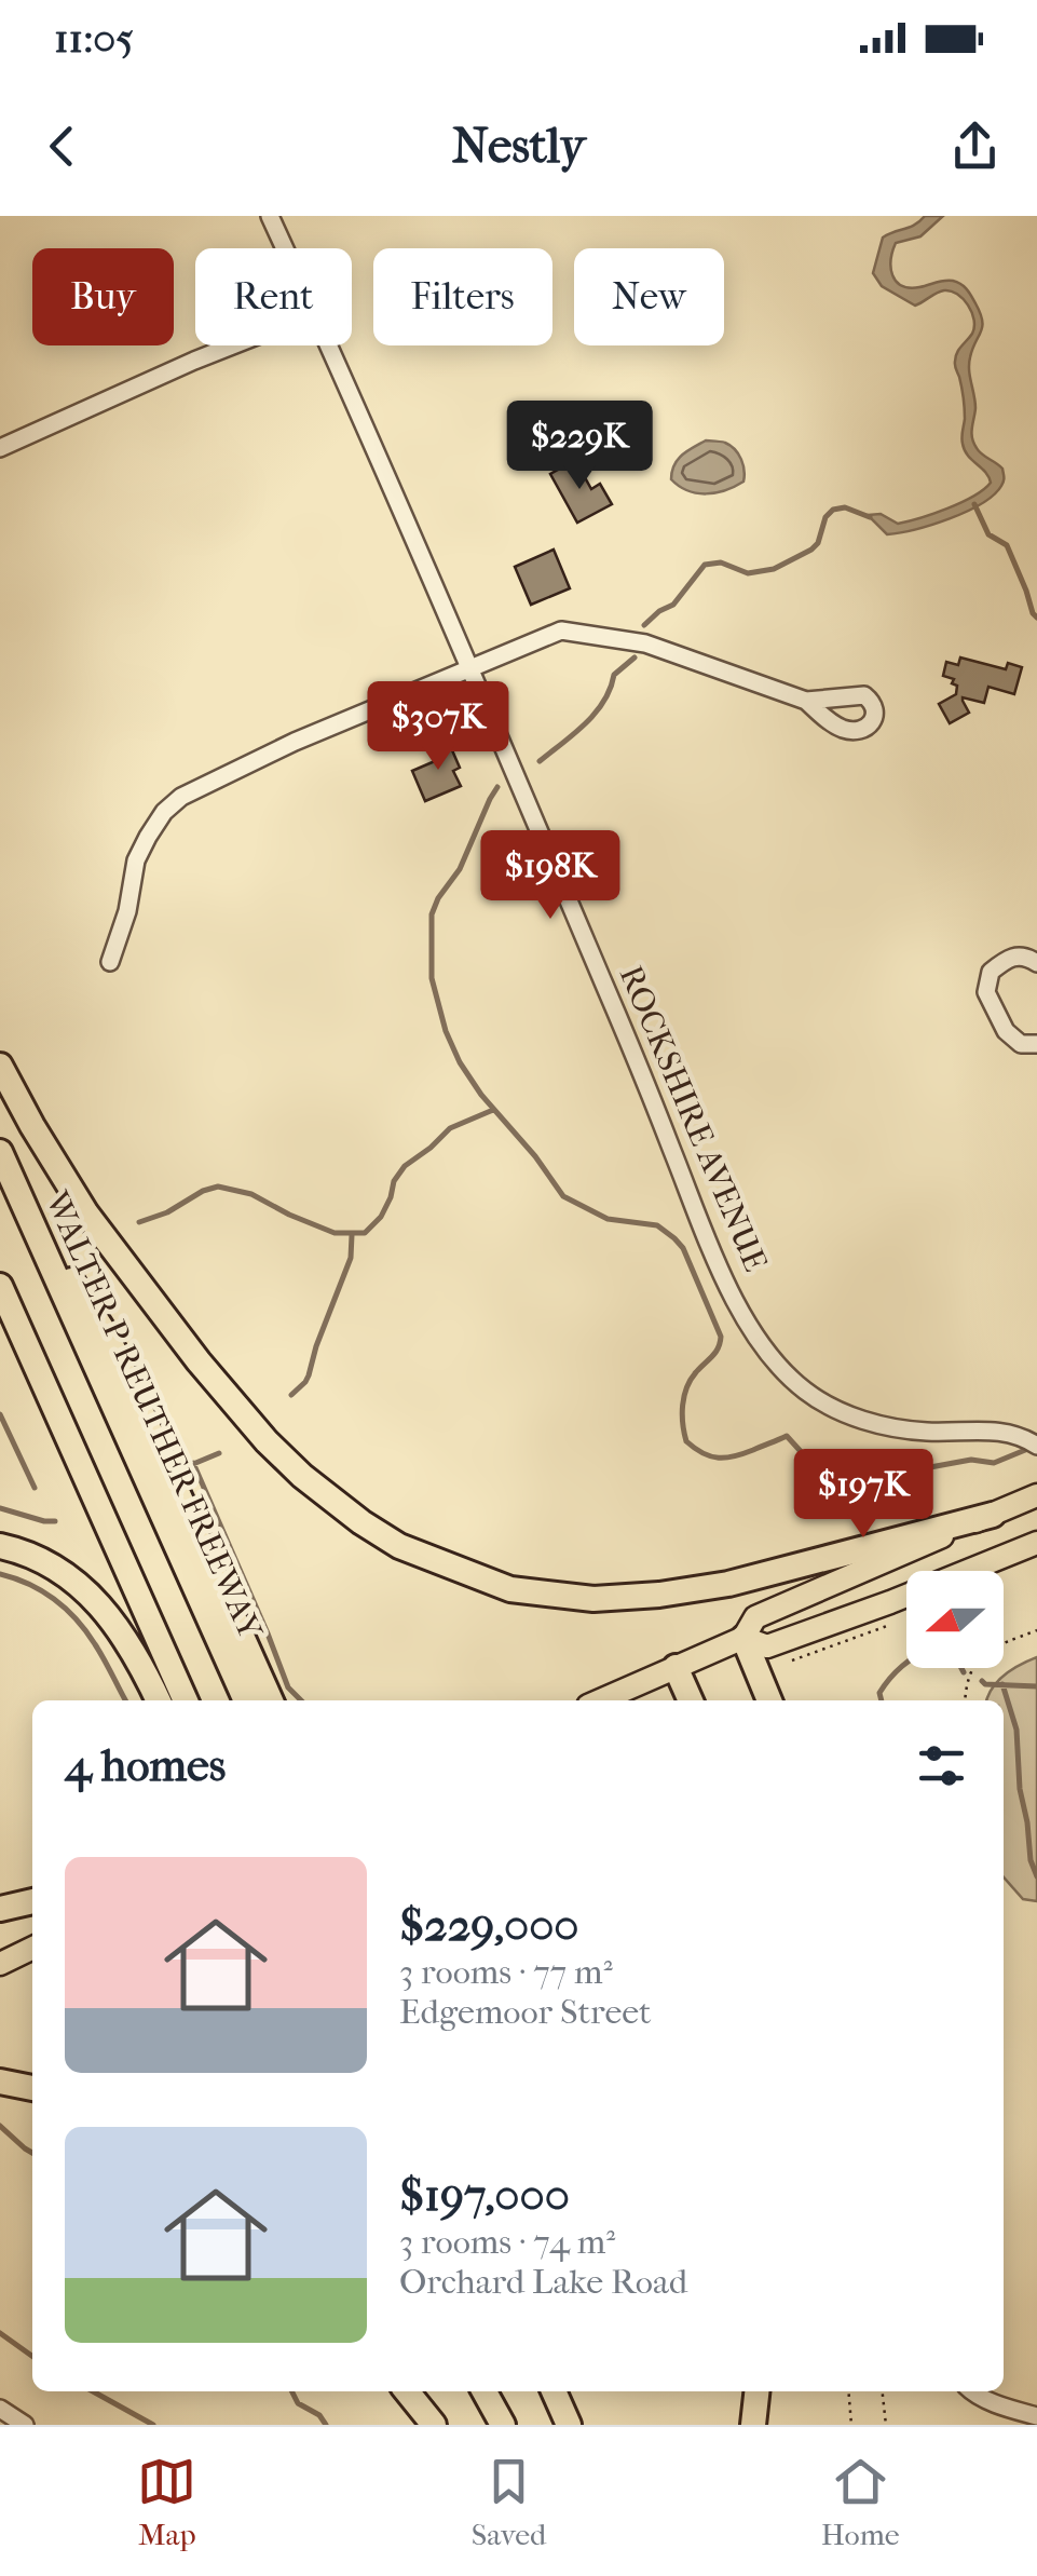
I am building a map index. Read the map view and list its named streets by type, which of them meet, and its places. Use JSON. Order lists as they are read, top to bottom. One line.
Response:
{"streets":{"highway":["WALTER P REUTHER FREEWAY"],"street":["ROCKSHIRE AVENUE"]},"north":"left","page":{"status":"11:05","header":"Nestly","chip":["Buy","Rent","Filters","New"],"price":["$229K","$307K","$198K","$197K"],"heading":"4 homes","list":[{"name":"$229,000","note":"3 rooms · 77 m² · Edgemoor Street"},{"name":"$197,000","note":"3 rooms · 74 m² · Orchard Lake Road"}],"tabs":["Map","Saved","Home"]}}
